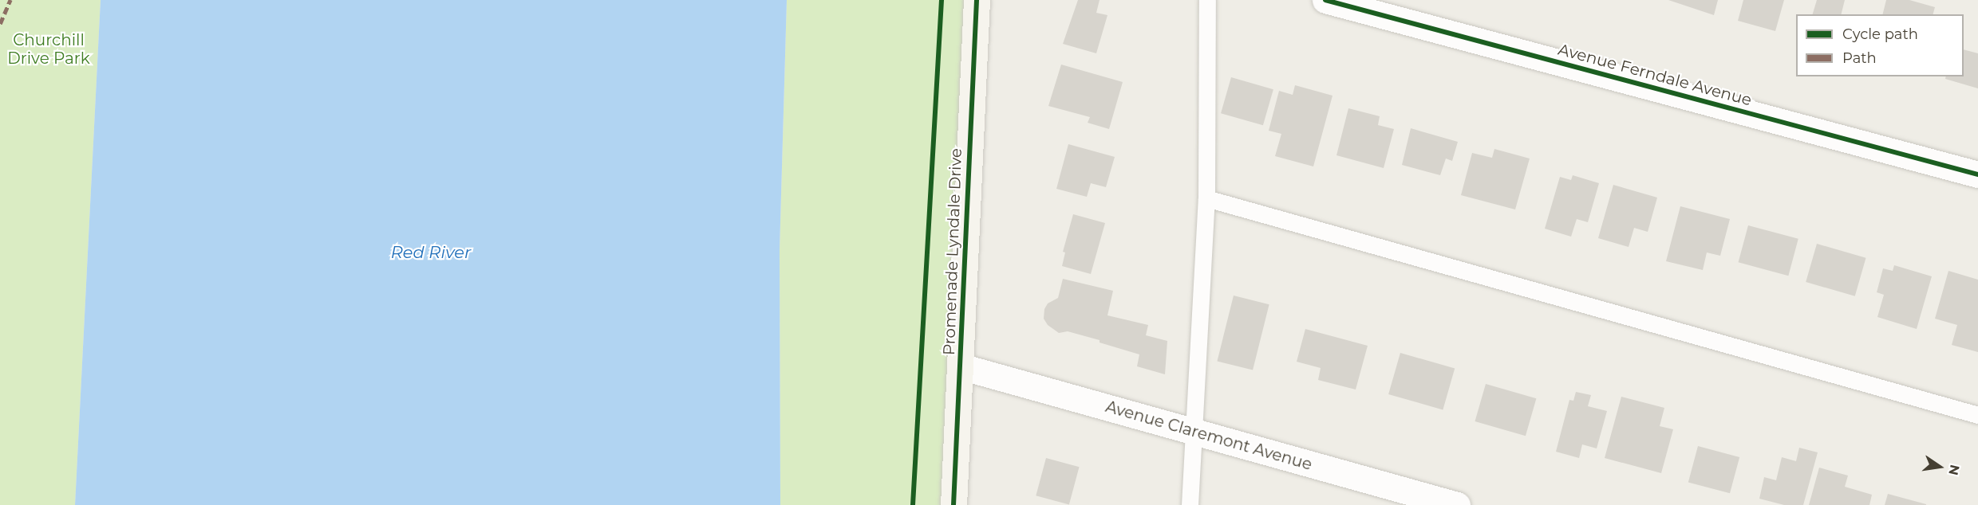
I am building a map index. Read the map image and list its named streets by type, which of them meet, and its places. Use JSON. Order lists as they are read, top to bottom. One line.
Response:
{"streets":{"street":["Avenue Ferndale Avenue","Promenade Lyndale Drive","Avenue Claremont Avenue"]},"crossings":[["Promenade Lyndale Drive","Avenue Claremont Avenue"]],"water":["Red River"],"parks":["Churchill Drive Park"],"legend":["Cycle path","Path"],"north":"right"}
